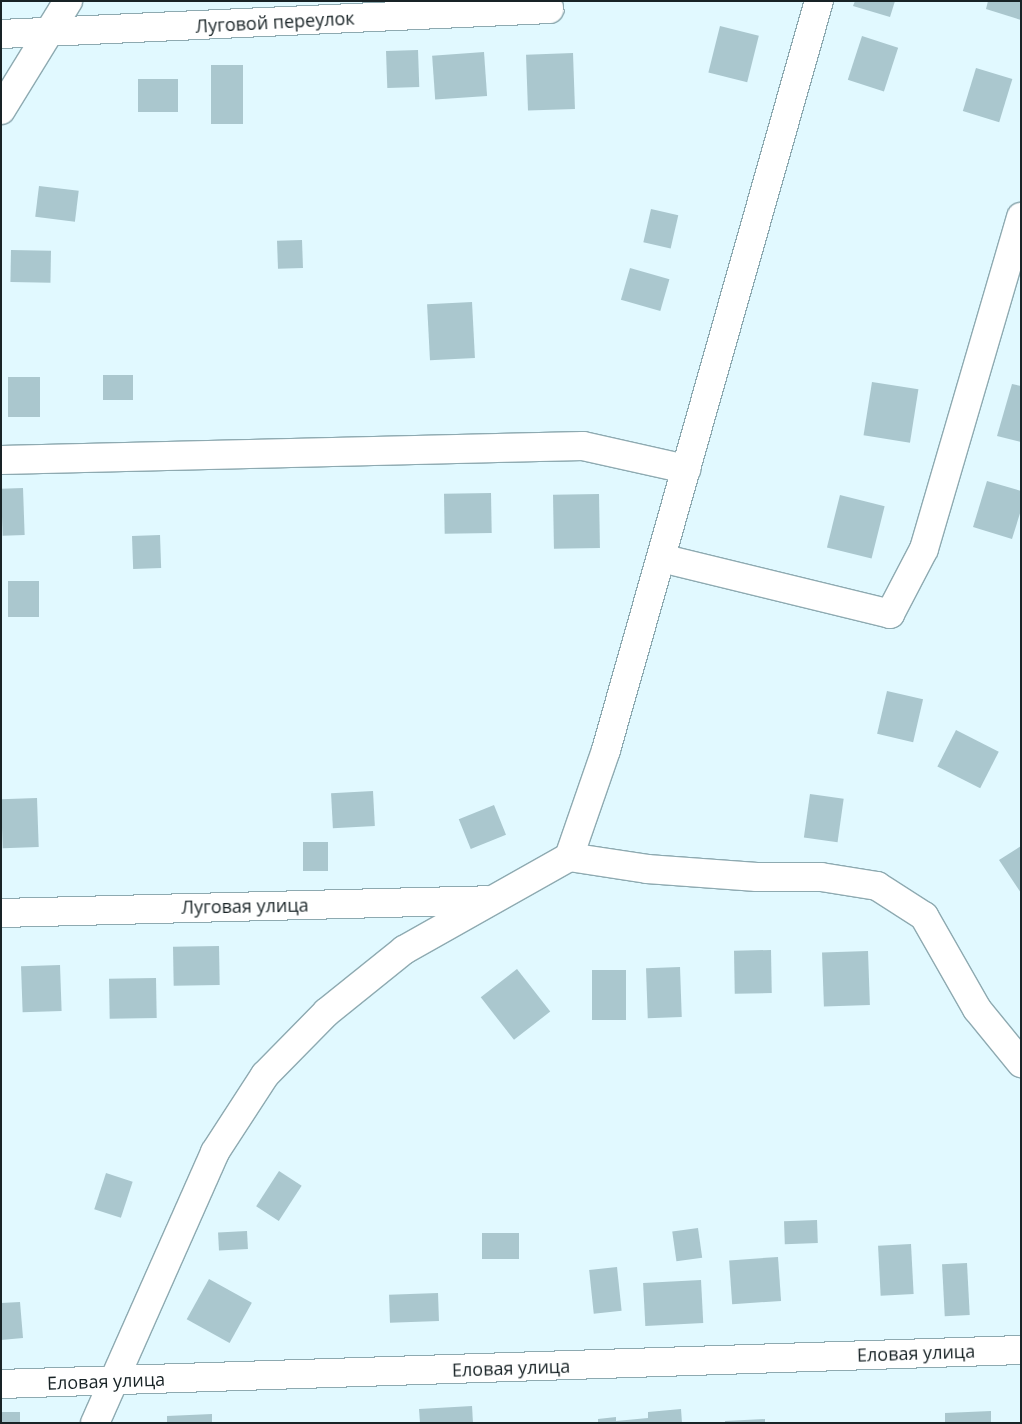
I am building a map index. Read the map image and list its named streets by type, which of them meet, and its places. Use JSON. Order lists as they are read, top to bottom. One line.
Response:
{"streets":{"street":["Луговой переулок","Луговая улица","Еловая улица"]}}
